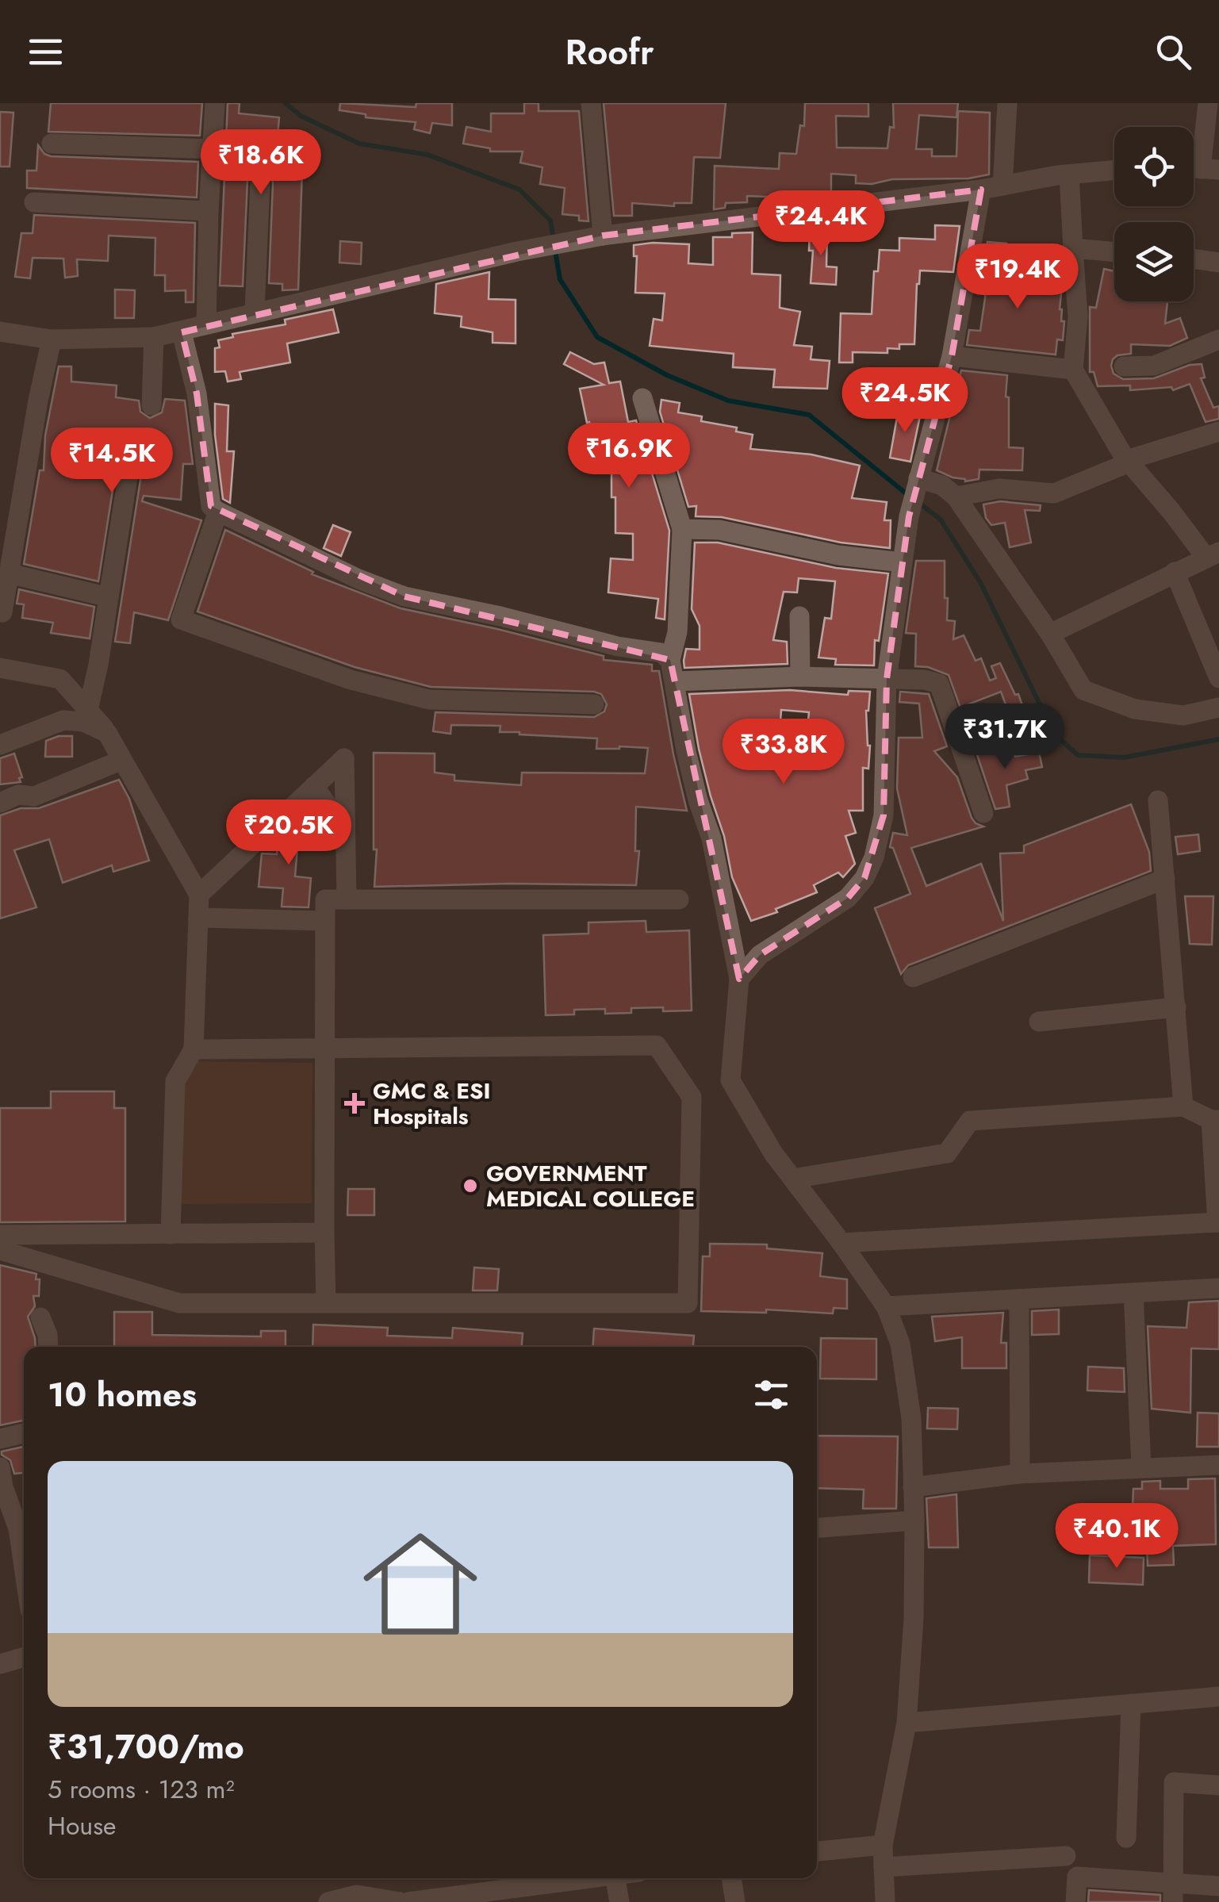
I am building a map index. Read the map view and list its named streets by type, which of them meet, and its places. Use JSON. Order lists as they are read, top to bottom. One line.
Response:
{"places":{"health":["GMC & ESI Hospitals"],"other":["GOVERNMENT MEDICAL COLLEGE"]},"page":{"header":"Roofr","price":["₹18.6K","₹24.4K","₹19.4K","₹24.5K","₹16.9K","₹14.5K","₹31.7K","₹33.8K","₹20.5K","₹40.1K"],"heading":"10 homes","list":[{"name":"₹31,700/mo","note":"5 rooms · 123 m² · House"}]}}
